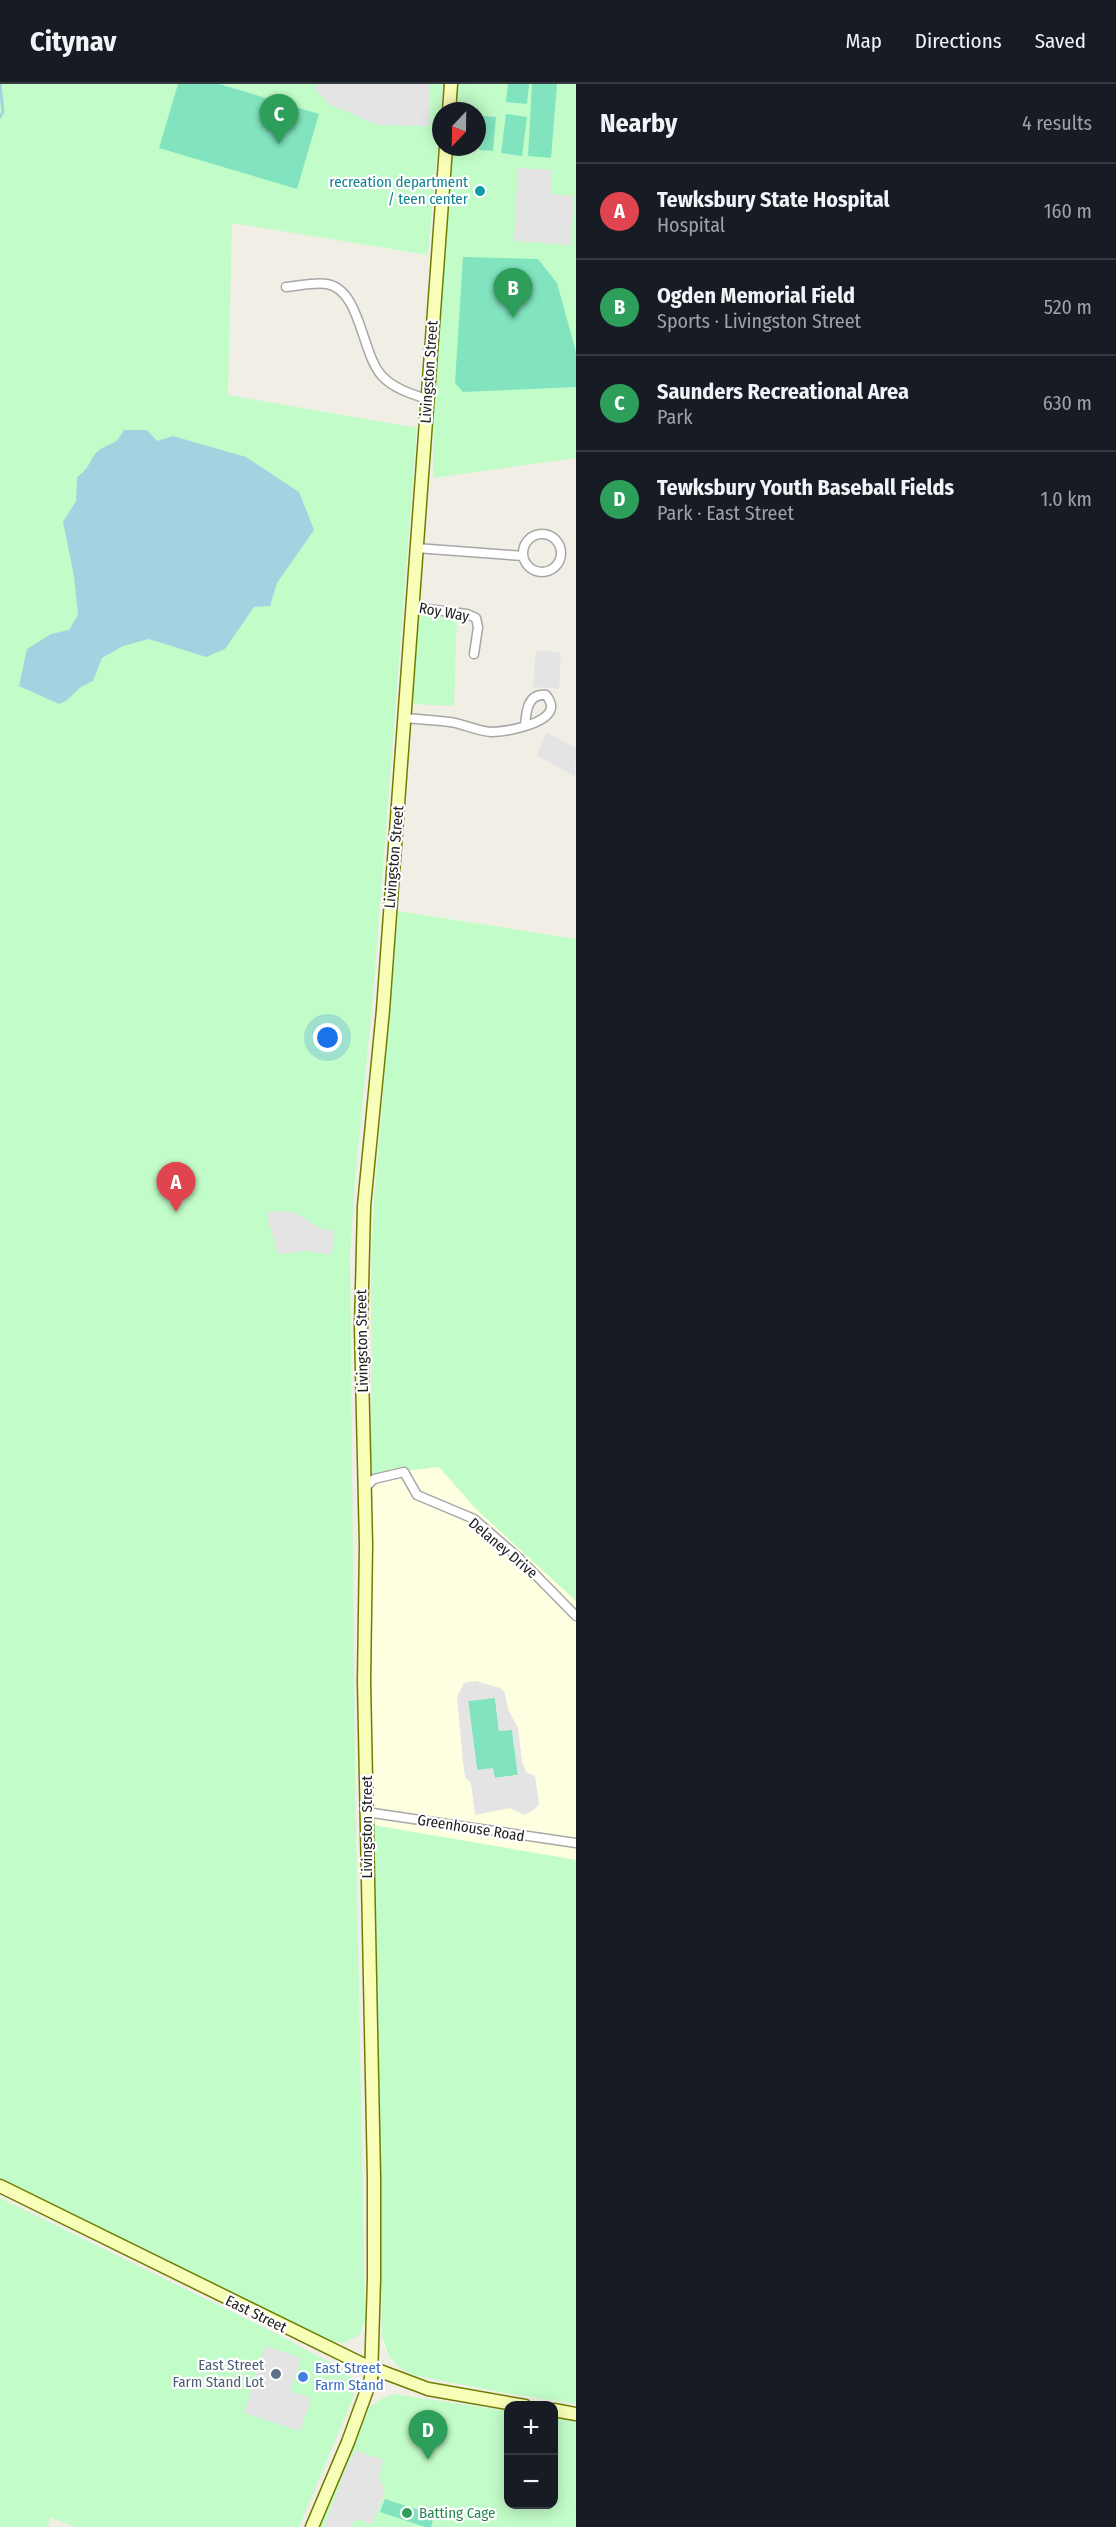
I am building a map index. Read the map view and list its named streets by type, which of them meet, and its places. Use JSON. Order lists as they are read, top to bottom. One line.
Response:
{"streets":{"street":["Livingston Street","Roy Way","Delaney Drive","Greenhouse Road","East Street"]},"crossings":[["Livingston Street","Roy Way"],["Livingston Street","Delaney Drive"],["Livingston Street","Greenhouse Road"],["Livingston Street","East Street"]],"places":["recreation department / teen center","East Street Farm Stand Lot","East Street Farm Stand","Batting Cage"],"north":"bottom","page":{"header":"Citynav","nav":["Map","Directions","Saved"],"heading":["Nearby","4 results"],"pins":["C","B","A","D"],"list":[{"mark":"A","name":"Tewksbury State Hospital","note":"Hospital","value":"160 m"},{"mark":"B","name":"Ogden Memorial Field","note":"Sports · Livingston Street","value":"520 m"},{"mark":"C","name":"Saunders Recreational Area","note":"Park","value":"630 m"},{"mark":"D","name":"Tewksbury Youth Baseball Fields","note":"Park · East Street","value":"1.0 km"}],"map_buttons":["+","−"]}}
